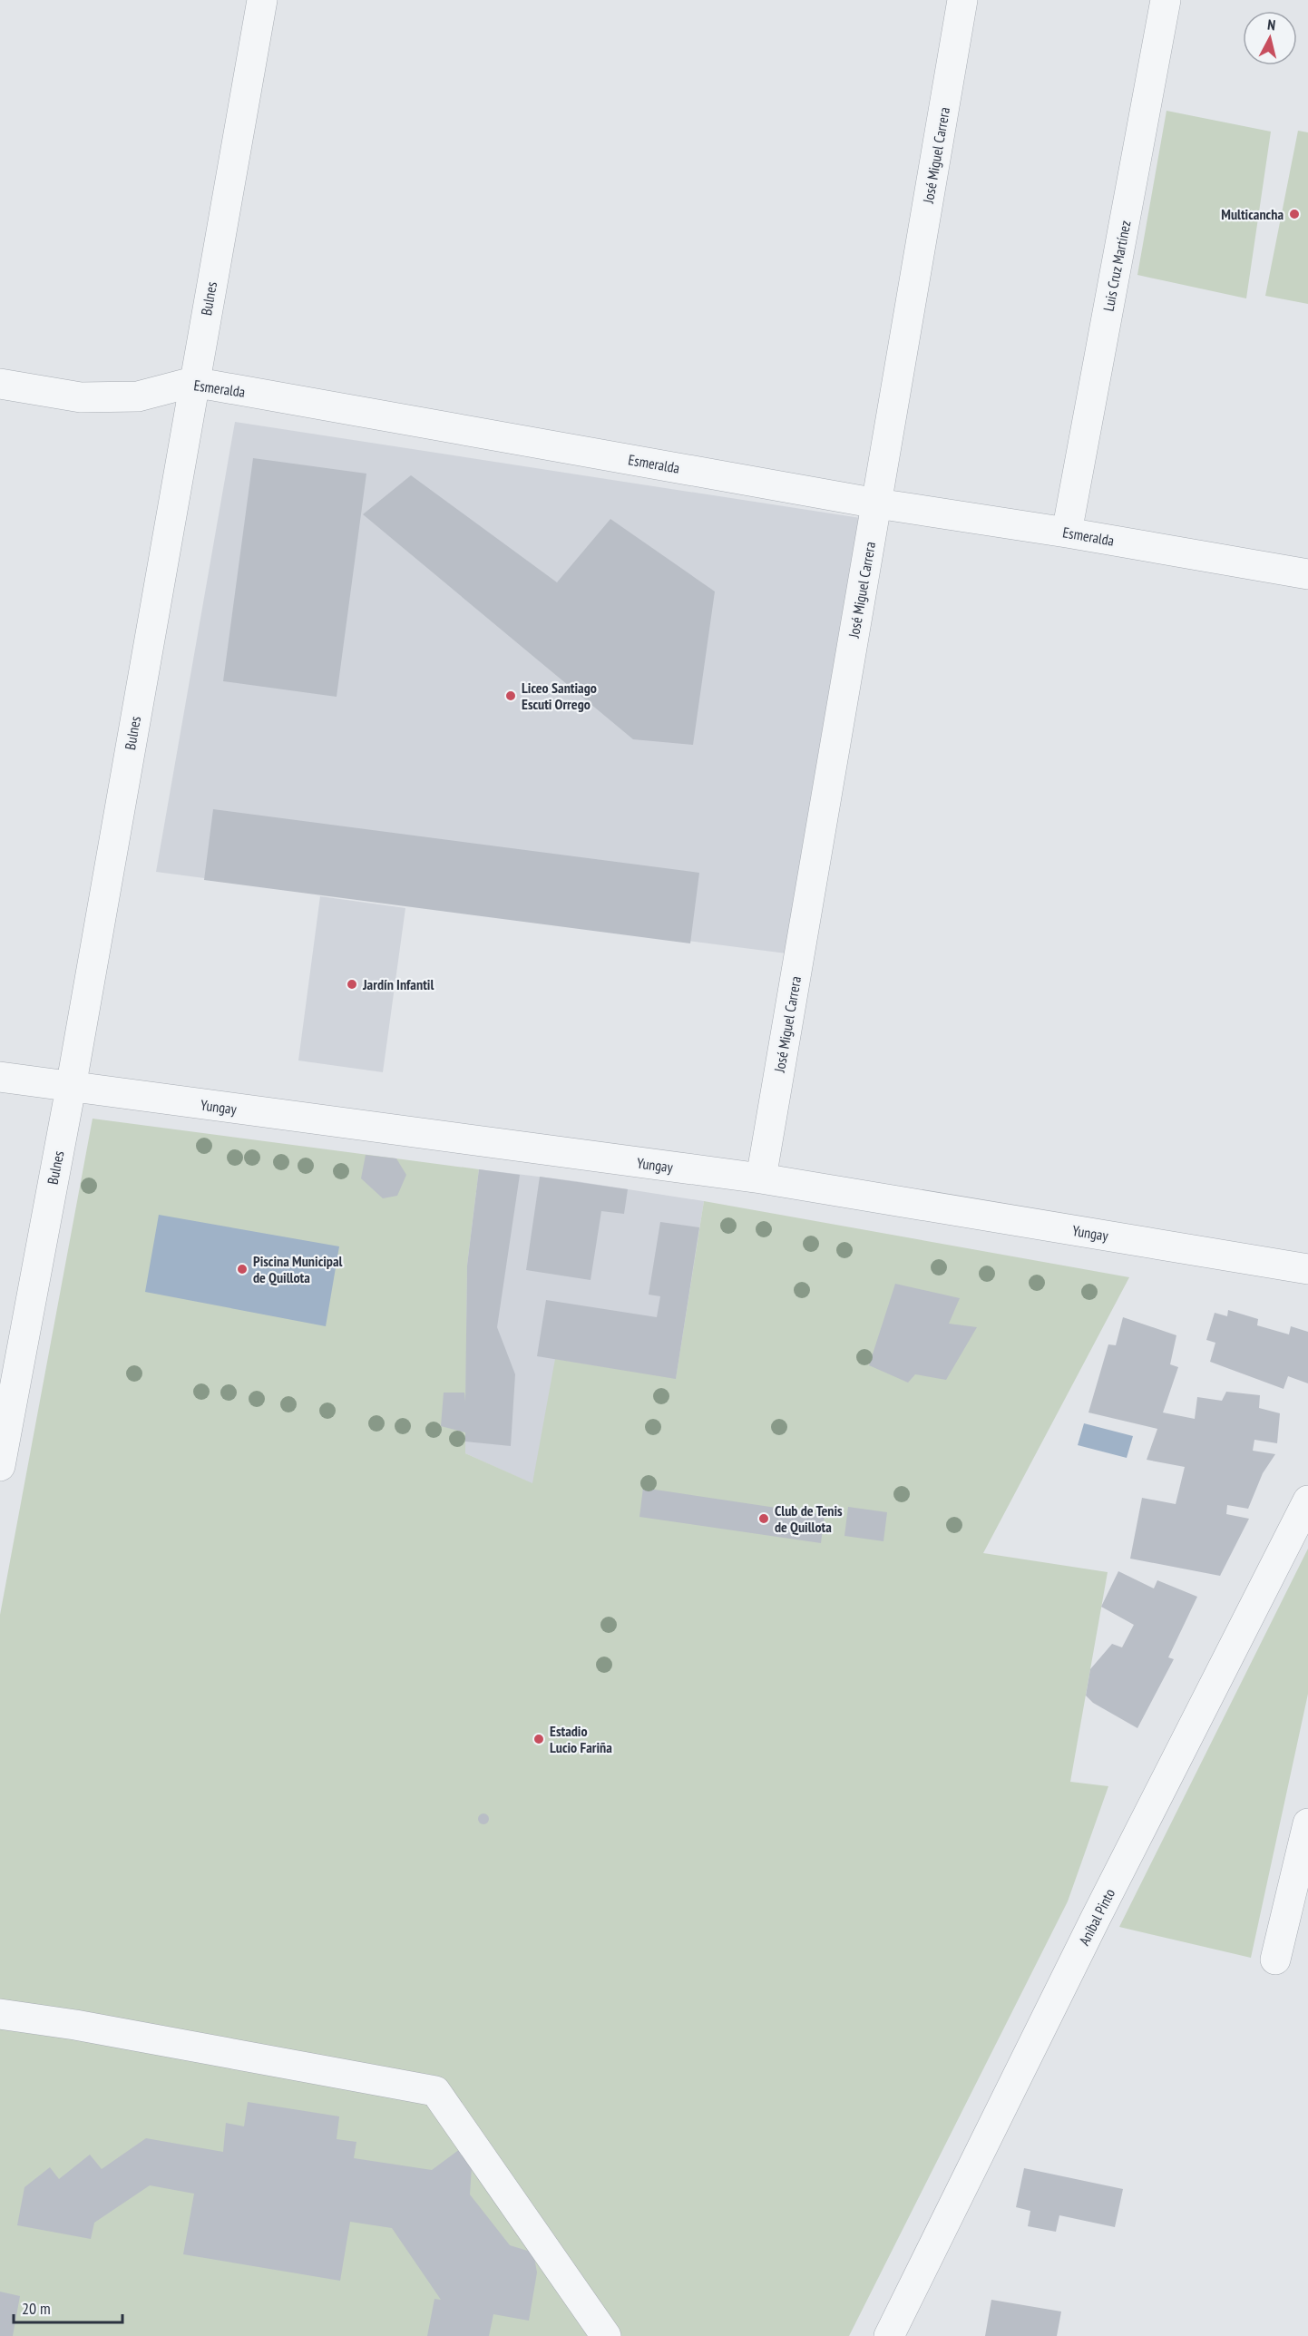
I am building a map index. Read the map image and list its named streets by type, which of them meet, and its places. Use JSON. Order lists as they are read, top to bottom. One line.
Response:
{"streets":{"street":["José Miguel Carrera","Luis Cruz Martínez","Bulnes","Esmeralda","Yungay","Aníbal Pinto"]},"crossings":[["José Miguel Carrera","Esmeralda"],["José Miguel Carrera","Yungay"],["Luis Cruz Martínez","Esmeralda"],["Bulnes","Esmeralda"],["Bulnes","Yungay"]],"places":["Multicancha","Liceo Santiago Escuti Orrego","Jardín Infantil","Piscina Municipal de Quillota","Club de Tenis de Quillota","Estadio Lucio Fariña"],"scale_bar":"20 m","north":"top"}
